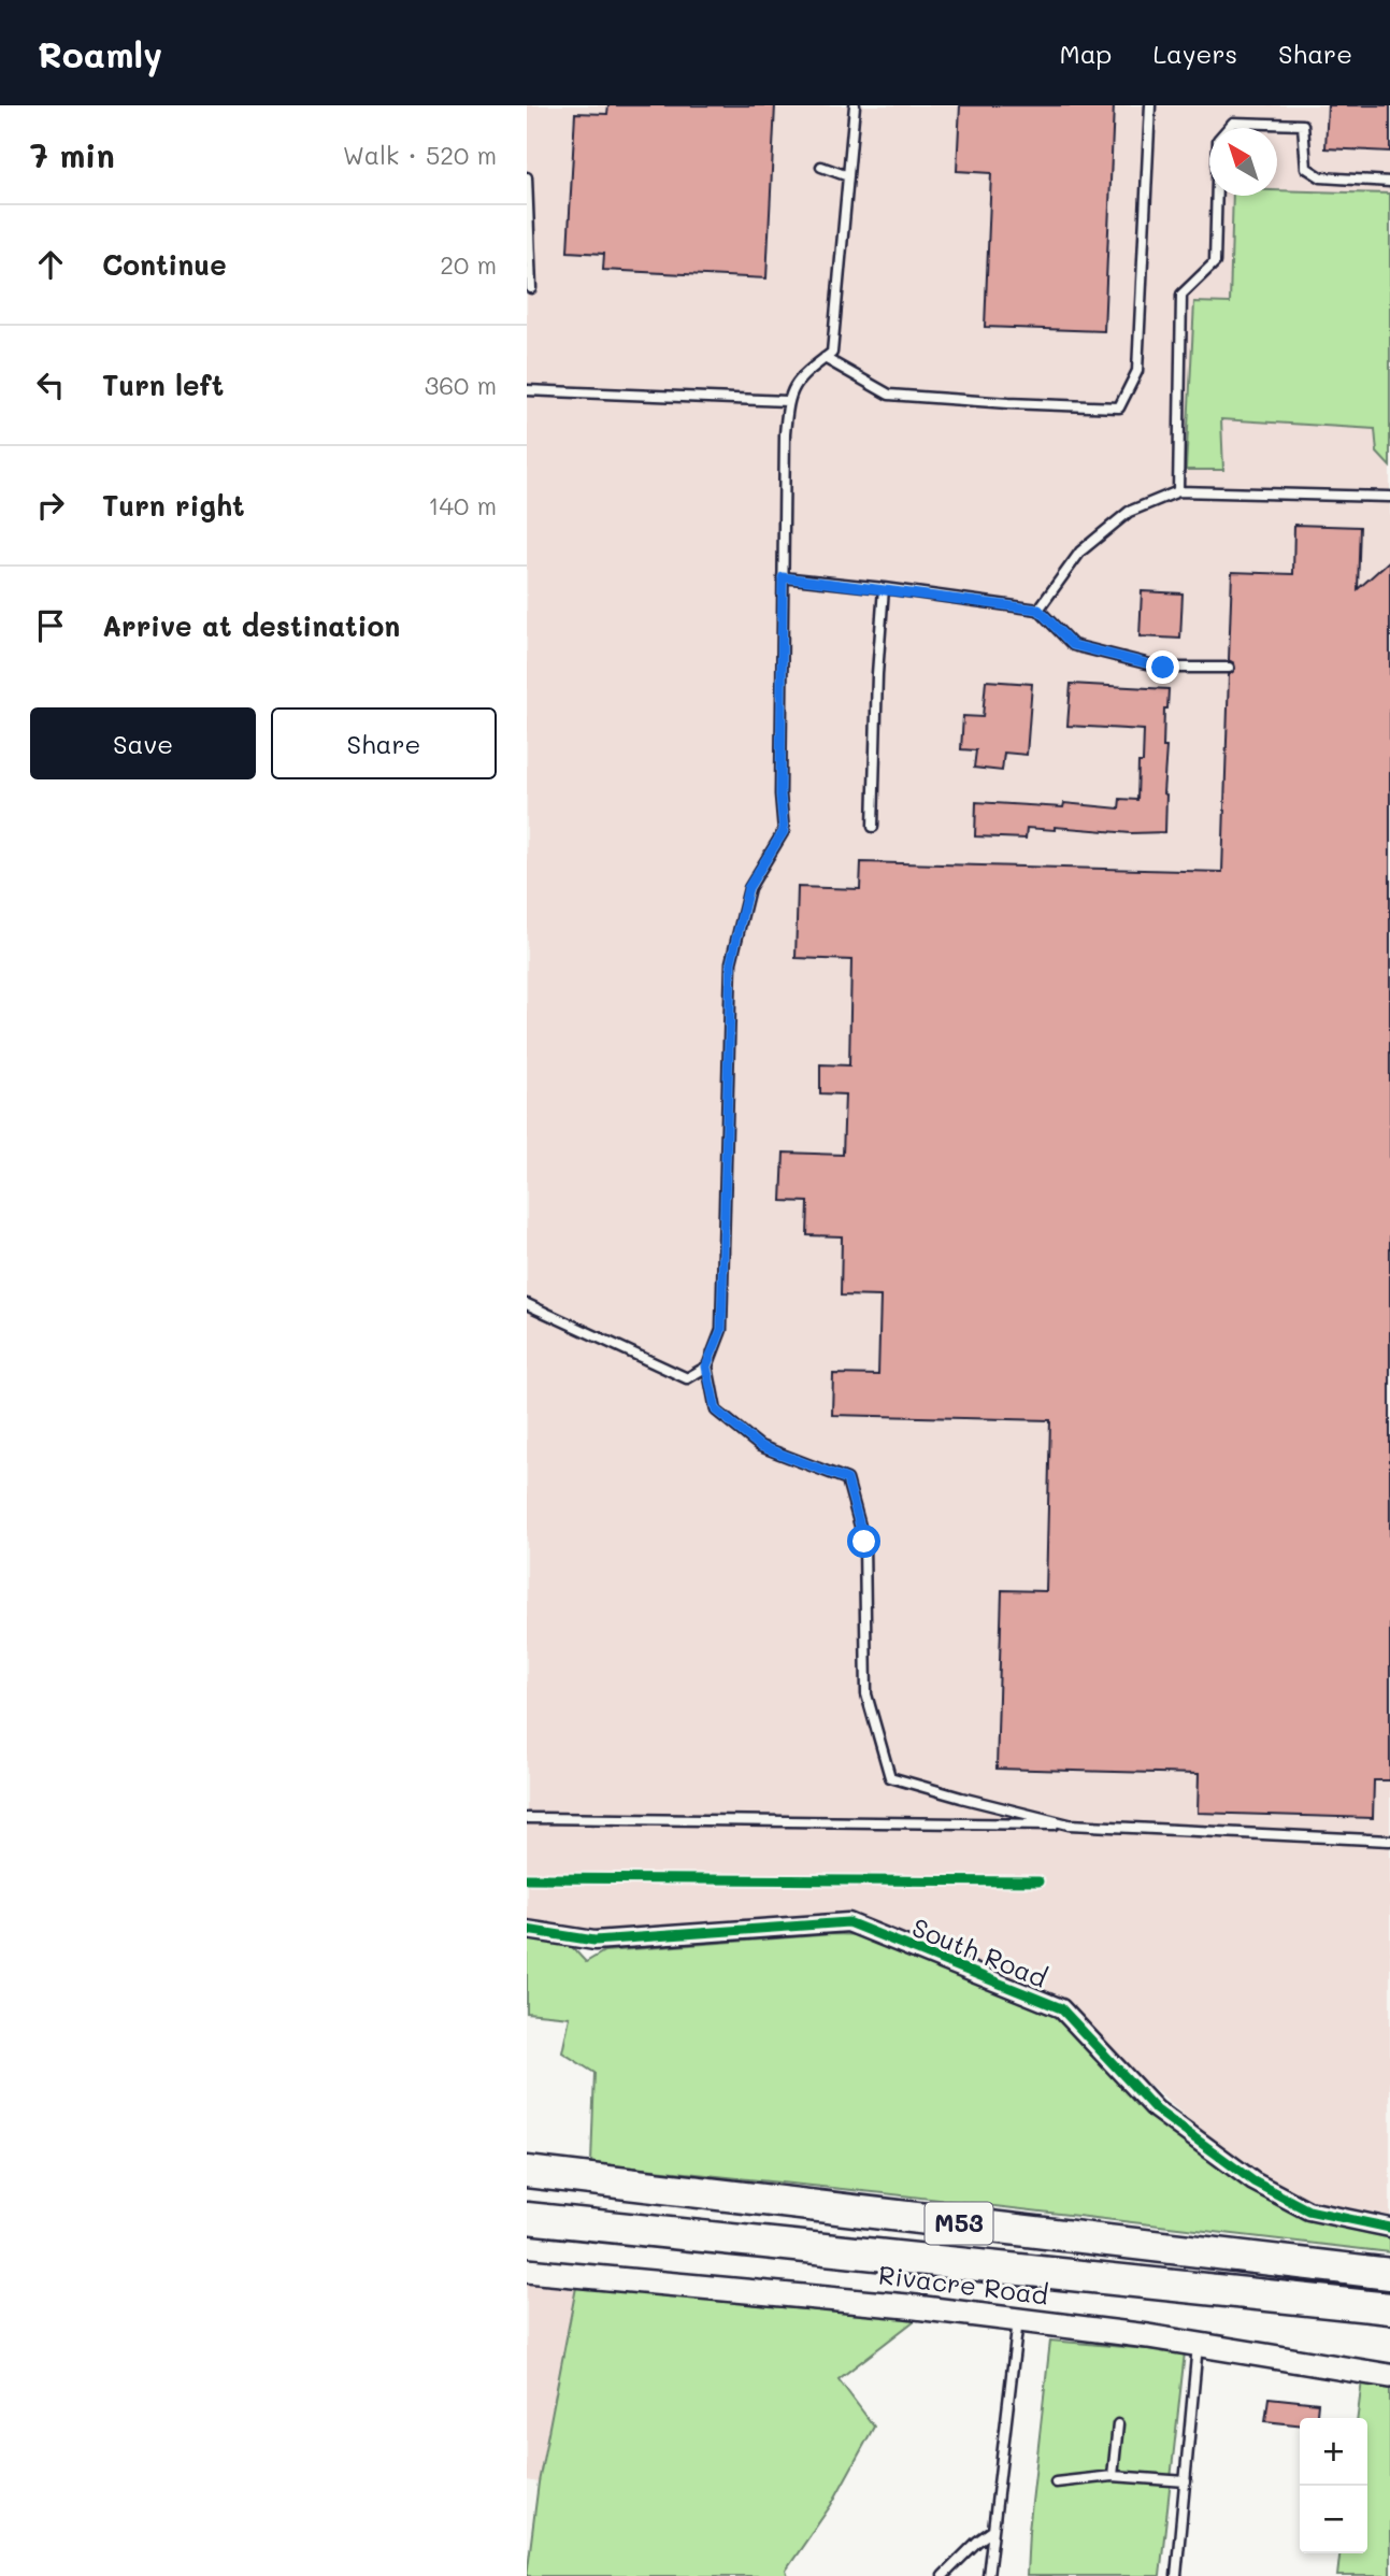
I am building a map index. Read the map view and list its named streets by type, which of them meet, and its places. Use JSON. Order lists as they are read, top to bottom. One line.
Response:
{"streets":{"highway":["M53"],"main road":["Rivacre Road"],"street":["South Road"]},"north":"top left","page":{"header":"Roamly","nav":["Map","Layers","Share"],"heading":["7 min","Walk · 520 m"],"list":[["Continue","20 m"],["Turn left","360 m"],["Turn right","140 m"],"Arrive at destination"],"buttons":["Save","Share"],"map_buttons":["+","−"]}}
